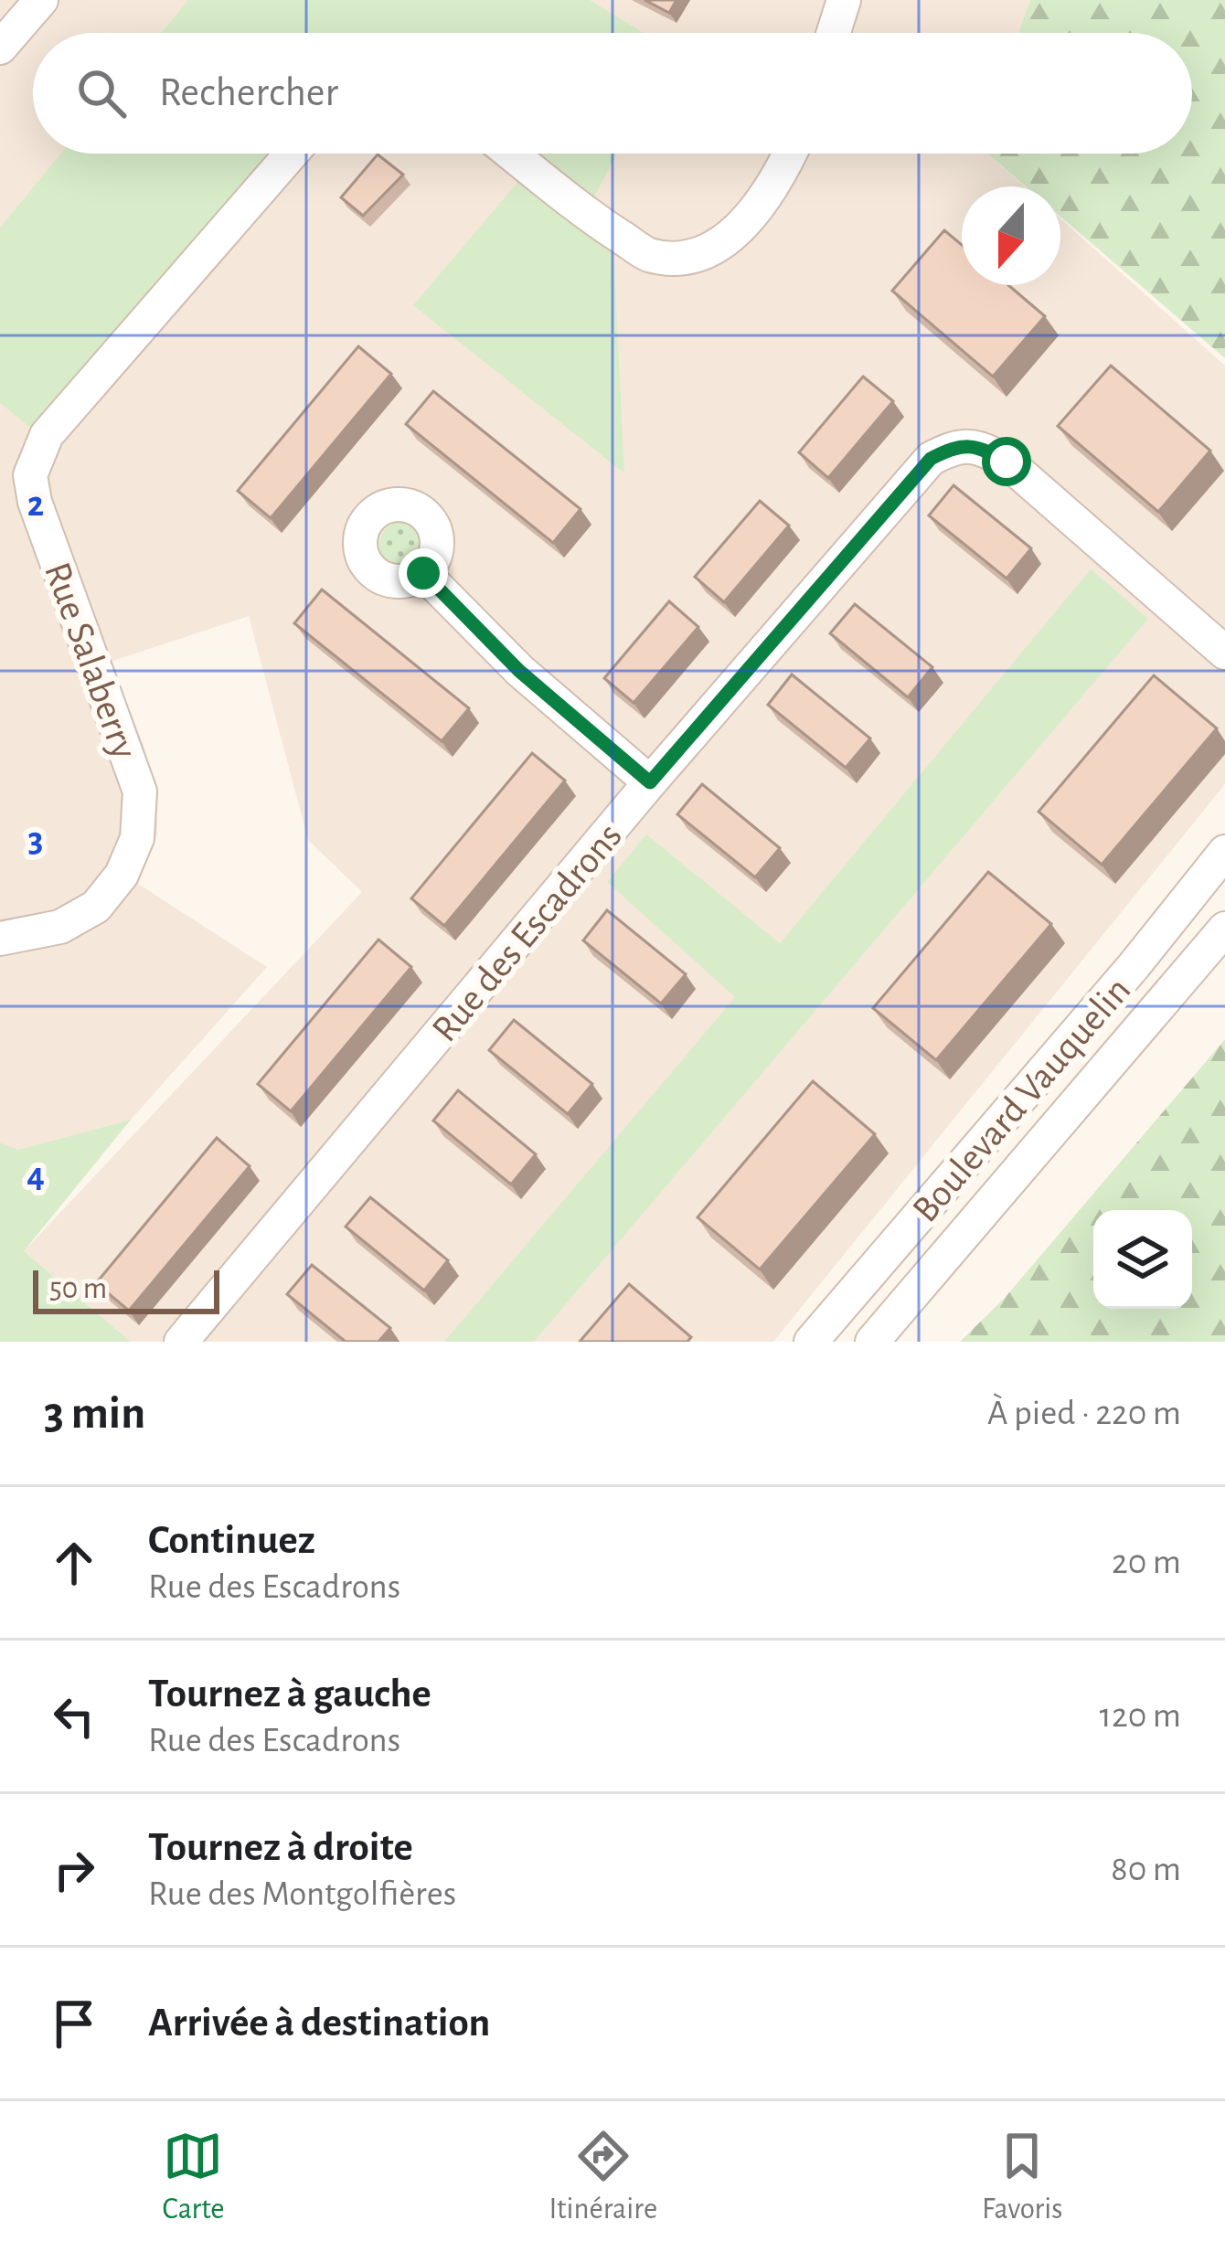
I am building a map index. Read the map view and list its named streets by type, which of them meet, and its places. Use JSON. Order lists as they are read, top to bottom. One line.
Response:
{"streets":{"street":["Rue Salaberry","Rue des Escadrons","Boulevard Vauquelin"]},"scale_bar":"50 m","north":"bottom","page":{"search":"Rechercher","scale":"50 m","heading":["3 min","À pied · 220 m"],"list":[["Continuez","Rue des Escadrons","20 m"],["Tournez à gauche","Rue des Escadrons","120 m"],["Tournez à droite","Rue des Montgolfières","80 m"],"Arrivée à destination"],"nav":["Carte","Itinéraire","Favoris"]},"grid":{"rows":["2","3","4"]}}
